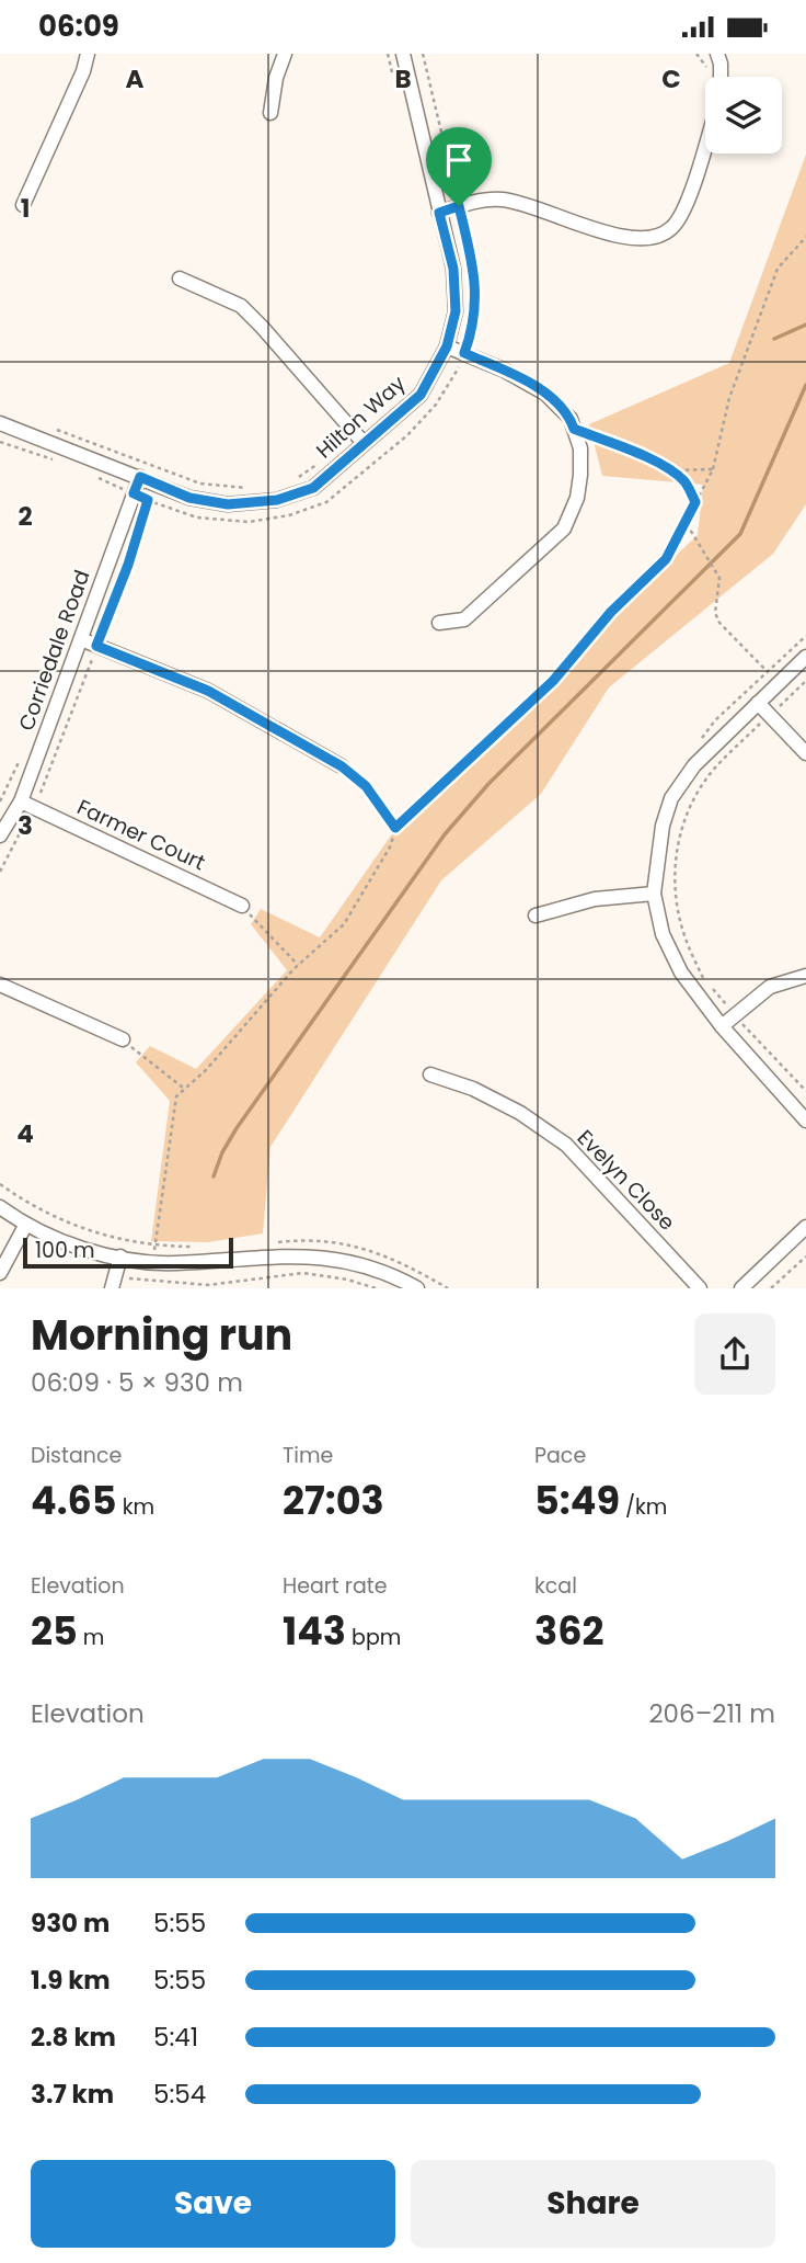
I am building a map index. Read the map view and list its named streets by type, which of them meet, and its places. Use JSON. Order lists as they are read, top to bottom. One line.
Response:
{"streets":{"street":["Hilton Way","Corriedale Road","Farmer Court","Evelyn Close"]},"crossings":[["Hilton Way","Corriedale Road"],["Corriedale Road","Farmer Court"]],"scale_bar":"100 m","page":{"status":"06:09","scale":"100 m","heading":["Morning run","06:09 · 5 × 930 m"],"stats":[["Distance","4.65 km"],["Time","27:03"],["Pace","5:49 /km"],["Elevation","25 m"],["Heart rate","143 bpm"],["kcal","362"]],"chart":["Elevation","206–211 m"],"list":[{"name":"930 m","note":"5:55"},{"name":"1.9 km","note":"5:55"},{"name":"2.8 km","note":"5:41"},{"name":"3.7 km","note":"5:54"}],"buttons":["Save","Share"]},"grid":{"columns":["A","B","C"],"rows":["1","2","3","4"]}}
